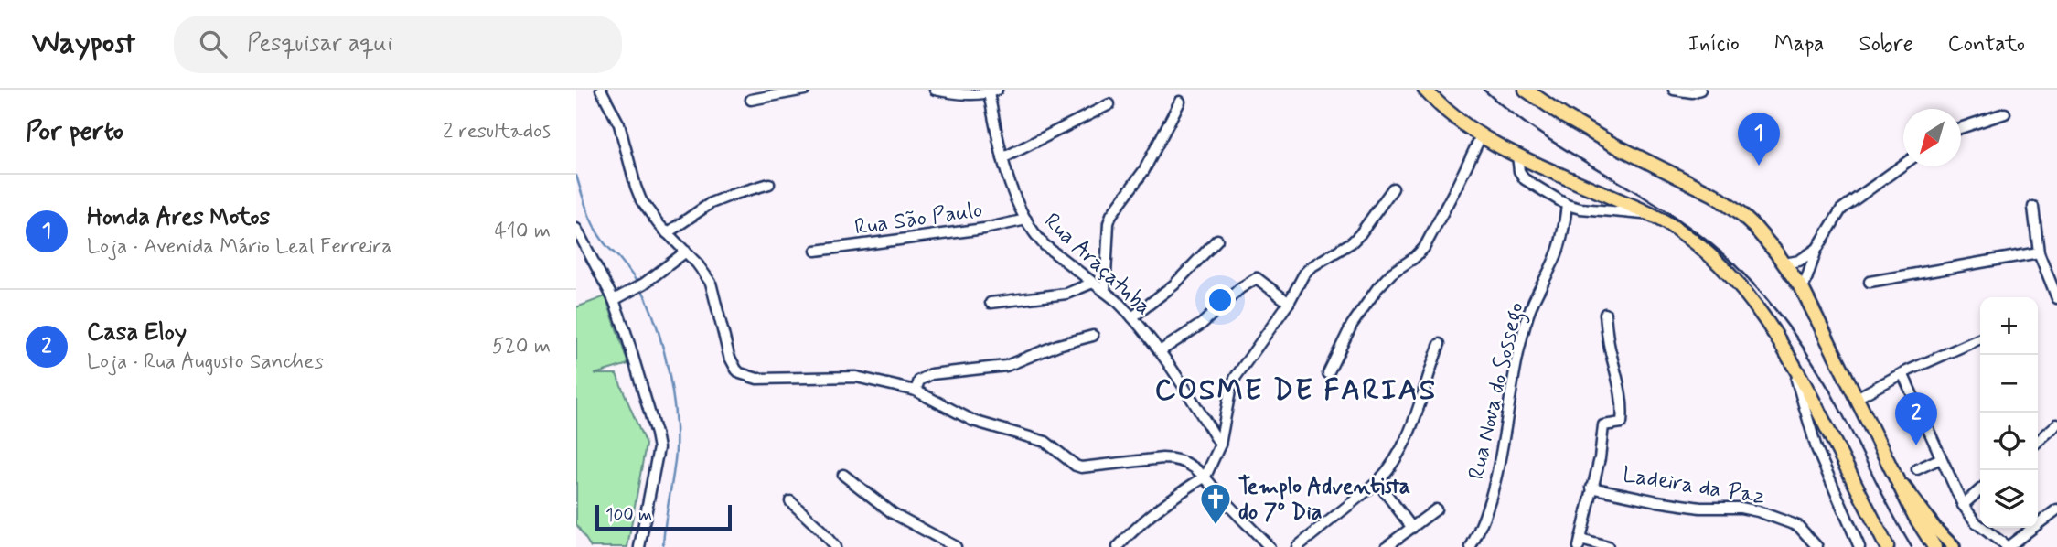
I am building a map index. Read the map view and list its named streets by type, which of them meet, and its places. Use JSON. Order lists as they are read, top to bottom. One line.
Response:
{"streets":{"street":["Rua São Paulo","Rua Araçatuba","Rua Nova do Sossego","Ladeira da Paz"]},"crossings":[["Rua São Paulo","Rua Araçatuba"]],"districts":["COSME DE FARIAS"],"places":{"church":["Templo Adventista do 7º Dia"]},"scale_bar":"100 m","north":"bottom left","page":{"header":"Waypost","search":"Pesquisar aqui","nav":["Início","Mapa","Sobre","Contato"],"heading":["Por perto","2 resultados"],"pins":["1","2"],"list":[{"mark":"1","name":"Honda Ares Motos","note":"Loja · Avenida Mário Leal Ferreira","value":"410 m"},{"mark":"2","name":"Casa Eloy","note":"Loja · Rua Augusto Sanches","value":"520 m"}],"map_buttons":["+","−"],"scale":"100 m"}}
